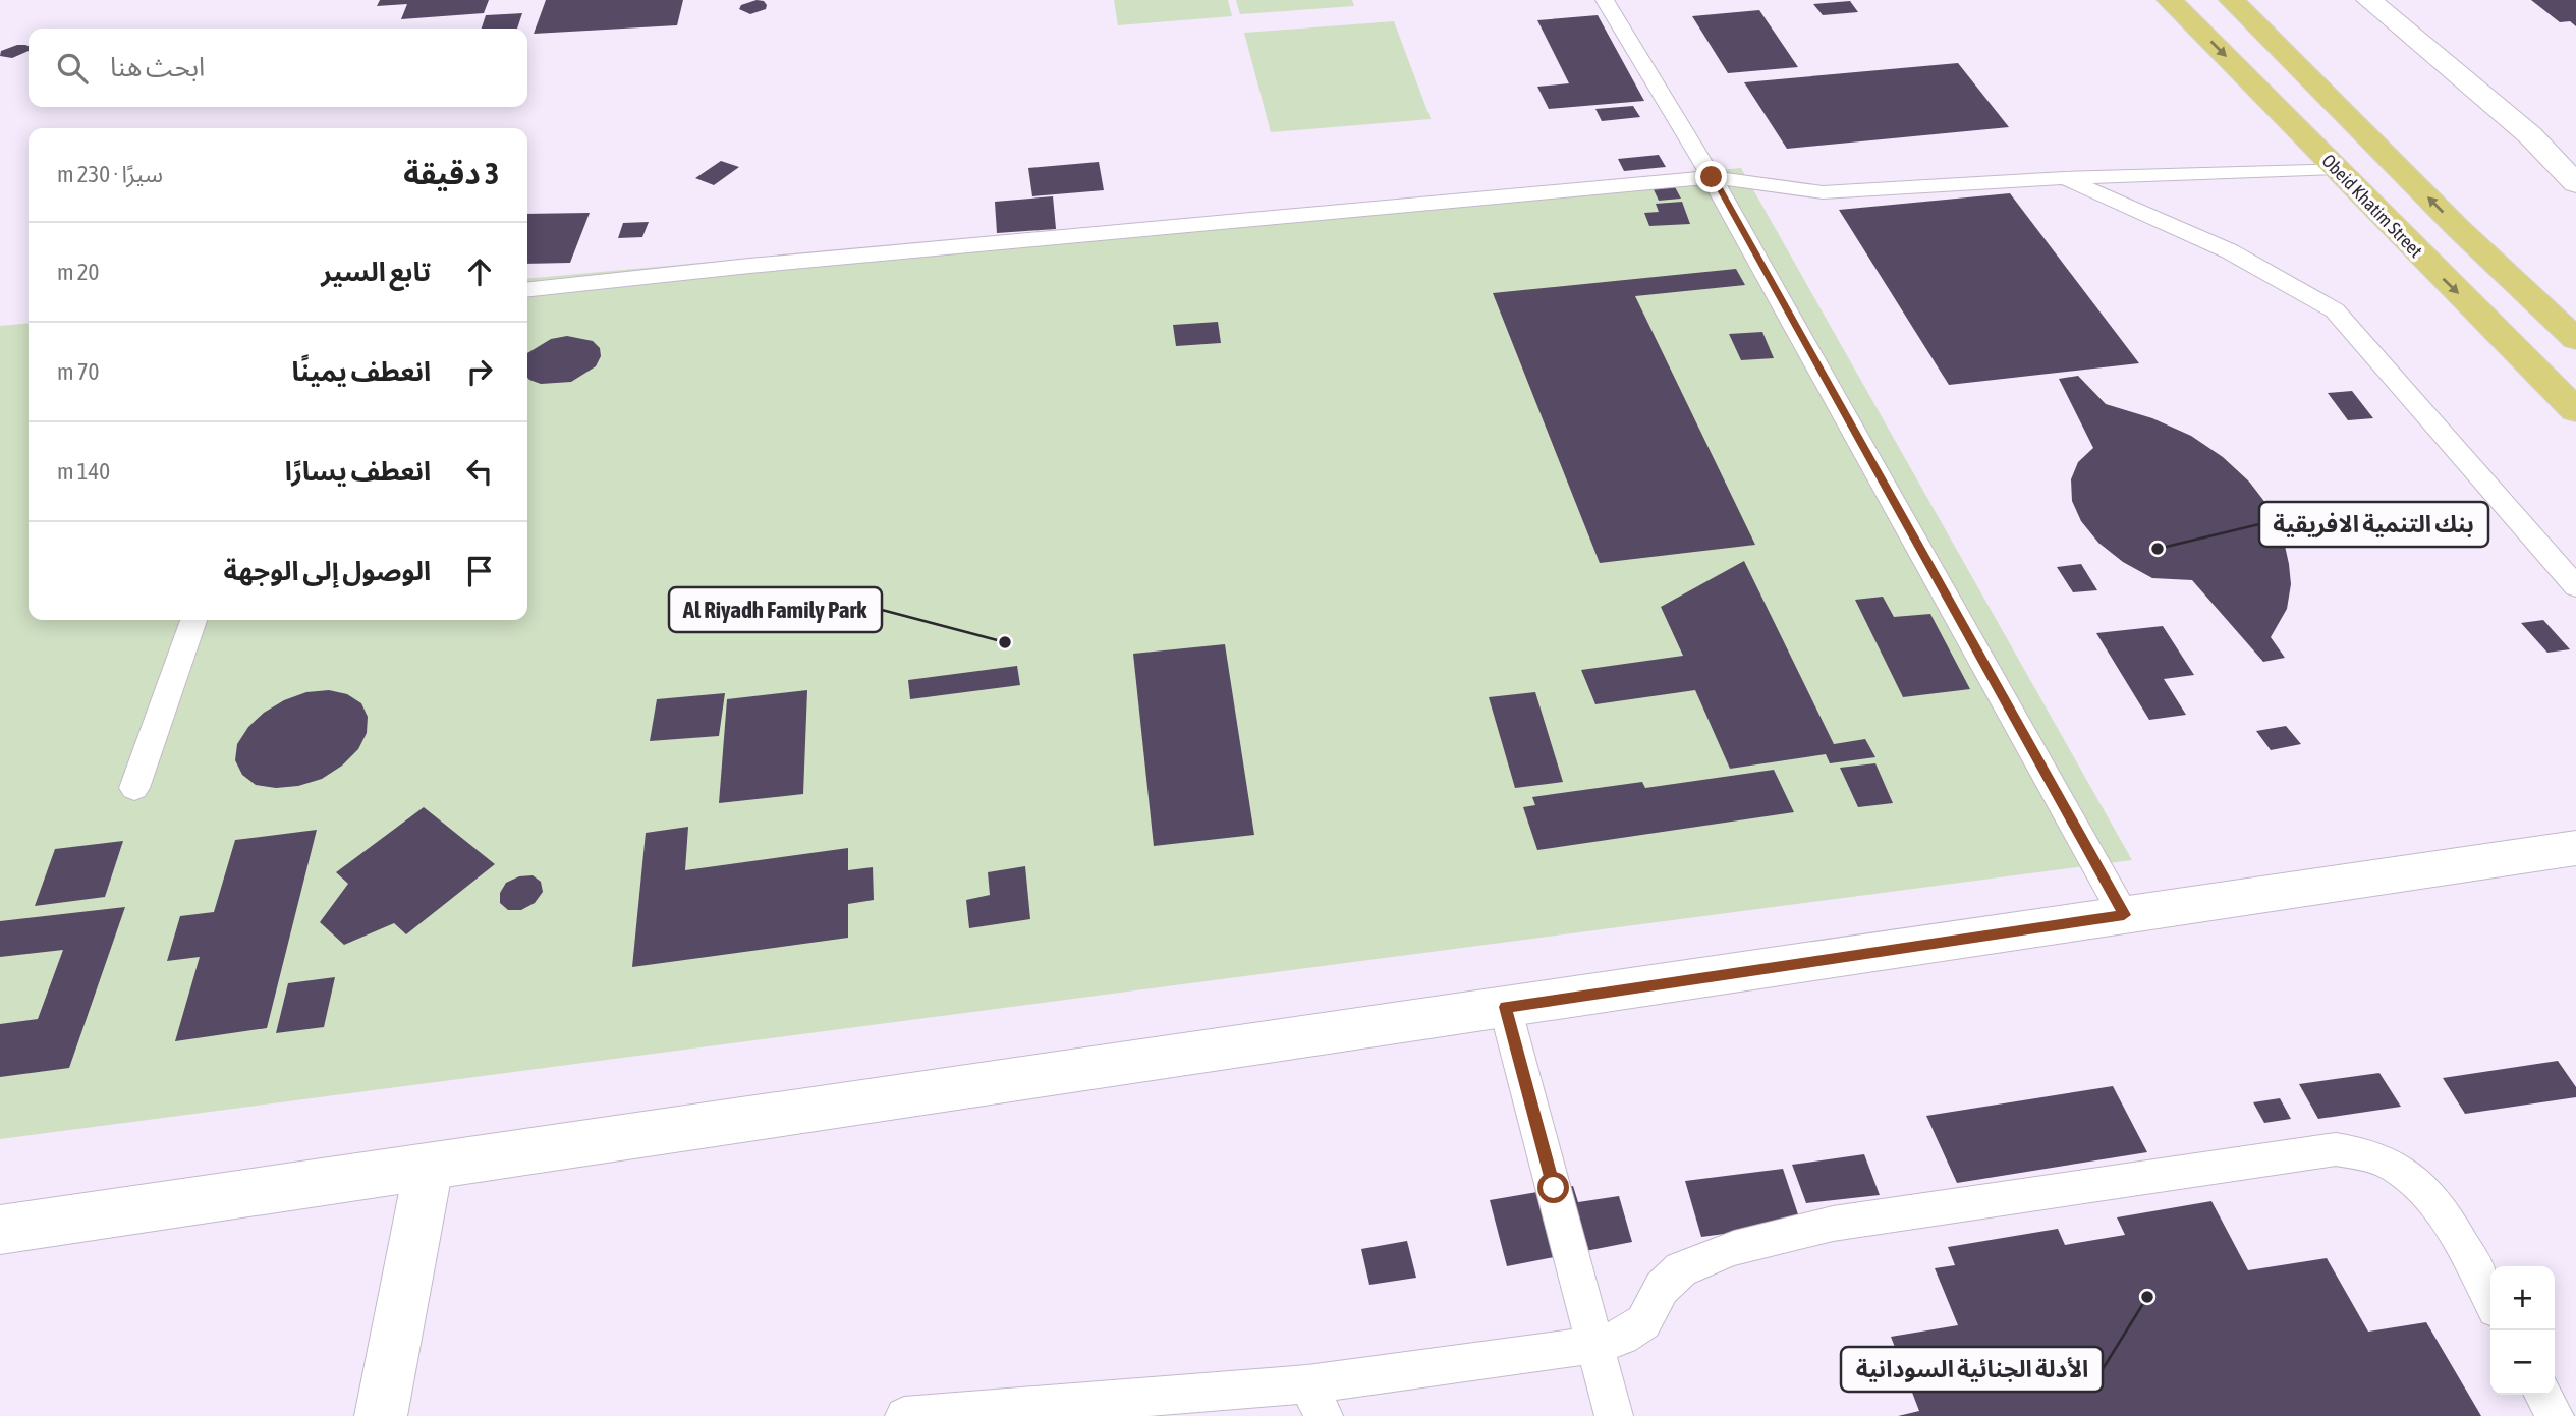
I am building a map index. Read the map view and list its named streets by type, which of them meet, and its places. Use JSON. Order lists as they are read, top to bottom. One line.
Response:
{"streets":{"main road":["Obeid Khatim Street"]},"places":["بنك التنمية الافريقية","Al Riyadh Family Park","الأدلة الجنائية السودانية"],"page":{"search":"ابحث هنا","heading":["3 دقيقة","سيرًا · 230 m"],"list":[["تابع السير","20 m"],["انعطف يمينًا","70 m"],["انعطف يسارًا","140 m"],"الوصول إلى الوجهة"],"map_buttons":["+","−"]}}
